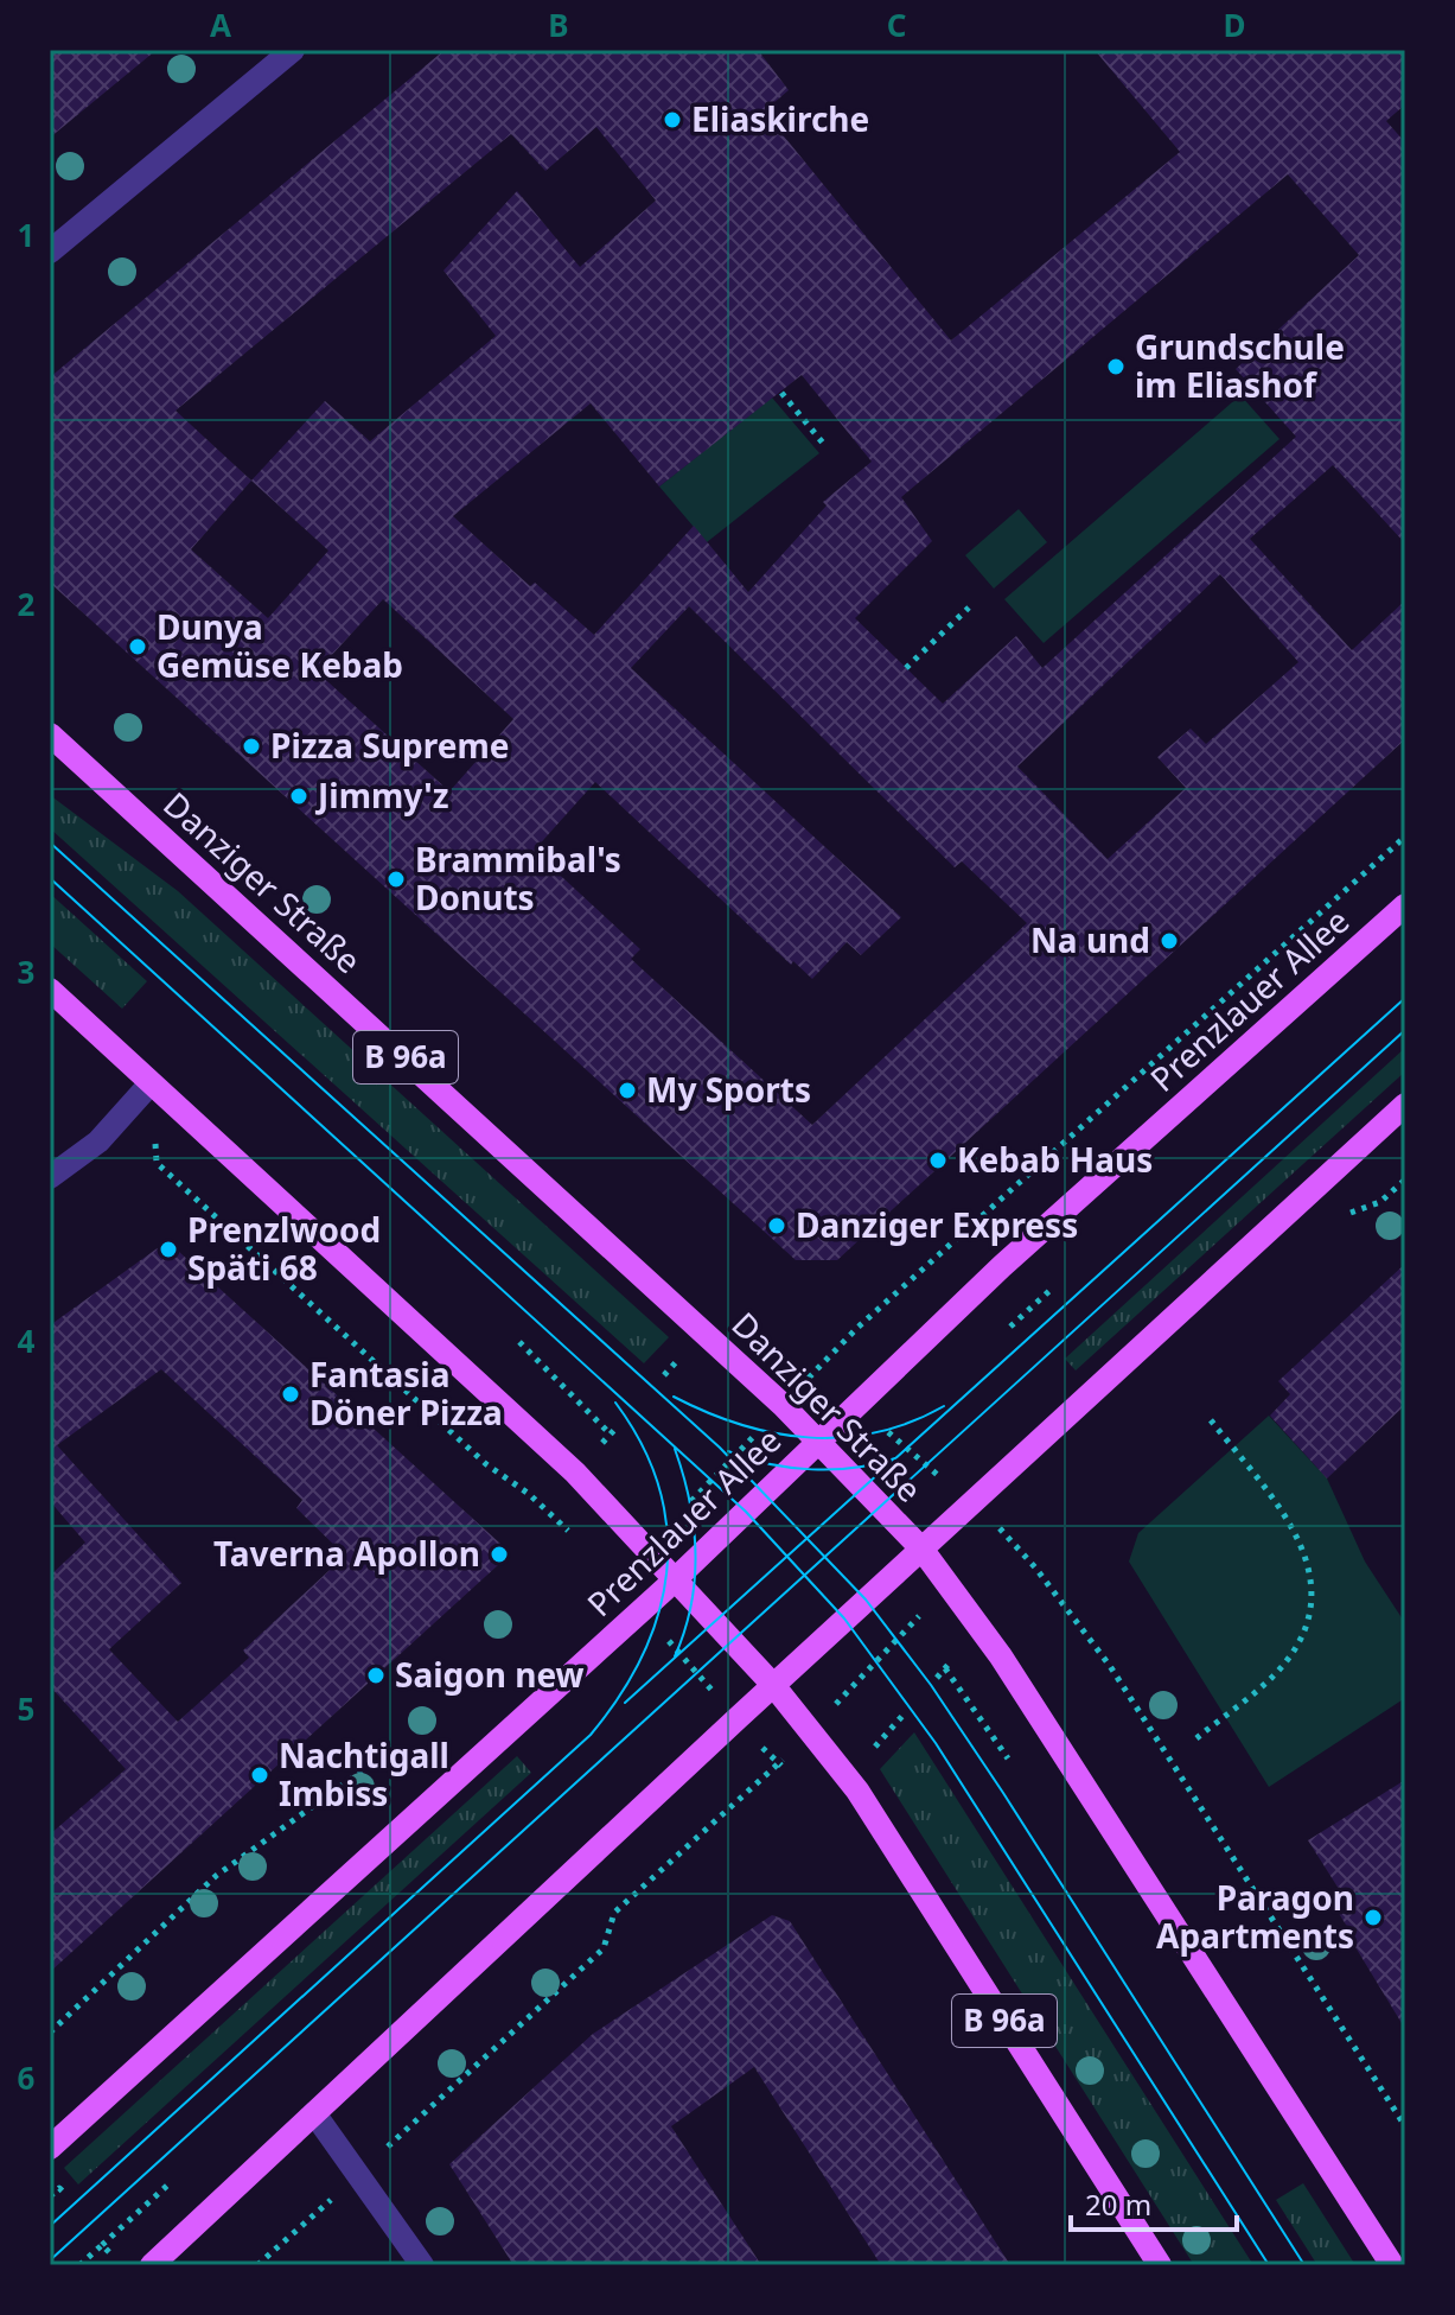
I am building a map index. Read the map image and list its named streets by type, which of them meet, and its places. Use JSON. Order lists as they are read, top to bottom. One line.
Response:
{"streets":{"main road":["Danziger Straße","Prenzlauer Allee","B 96a"]},"crossings":[["Danziger Straße","Prenzlauer Allee"],["Prenzlauer Allee","B 96a"]],"places":["Eliaskirche","Grundschule im Eliashof","Dunya Gemüse Kebab","Pizza Supreme","Jimmy'z","Brammibal's Donuts","Na und","My Sports","Kebab Haus","Danziger Express","Prenzlwood Späti 68","Fantasia Döner Pizza","Taverna Apollon","Saigon new","Nachtigall Imbiss","Paragon Apartments"],"scale_bar":"20 m","grid":{"columns":["A","B","C","D"],"rows":["1","2","3","4","5","6"]}}
